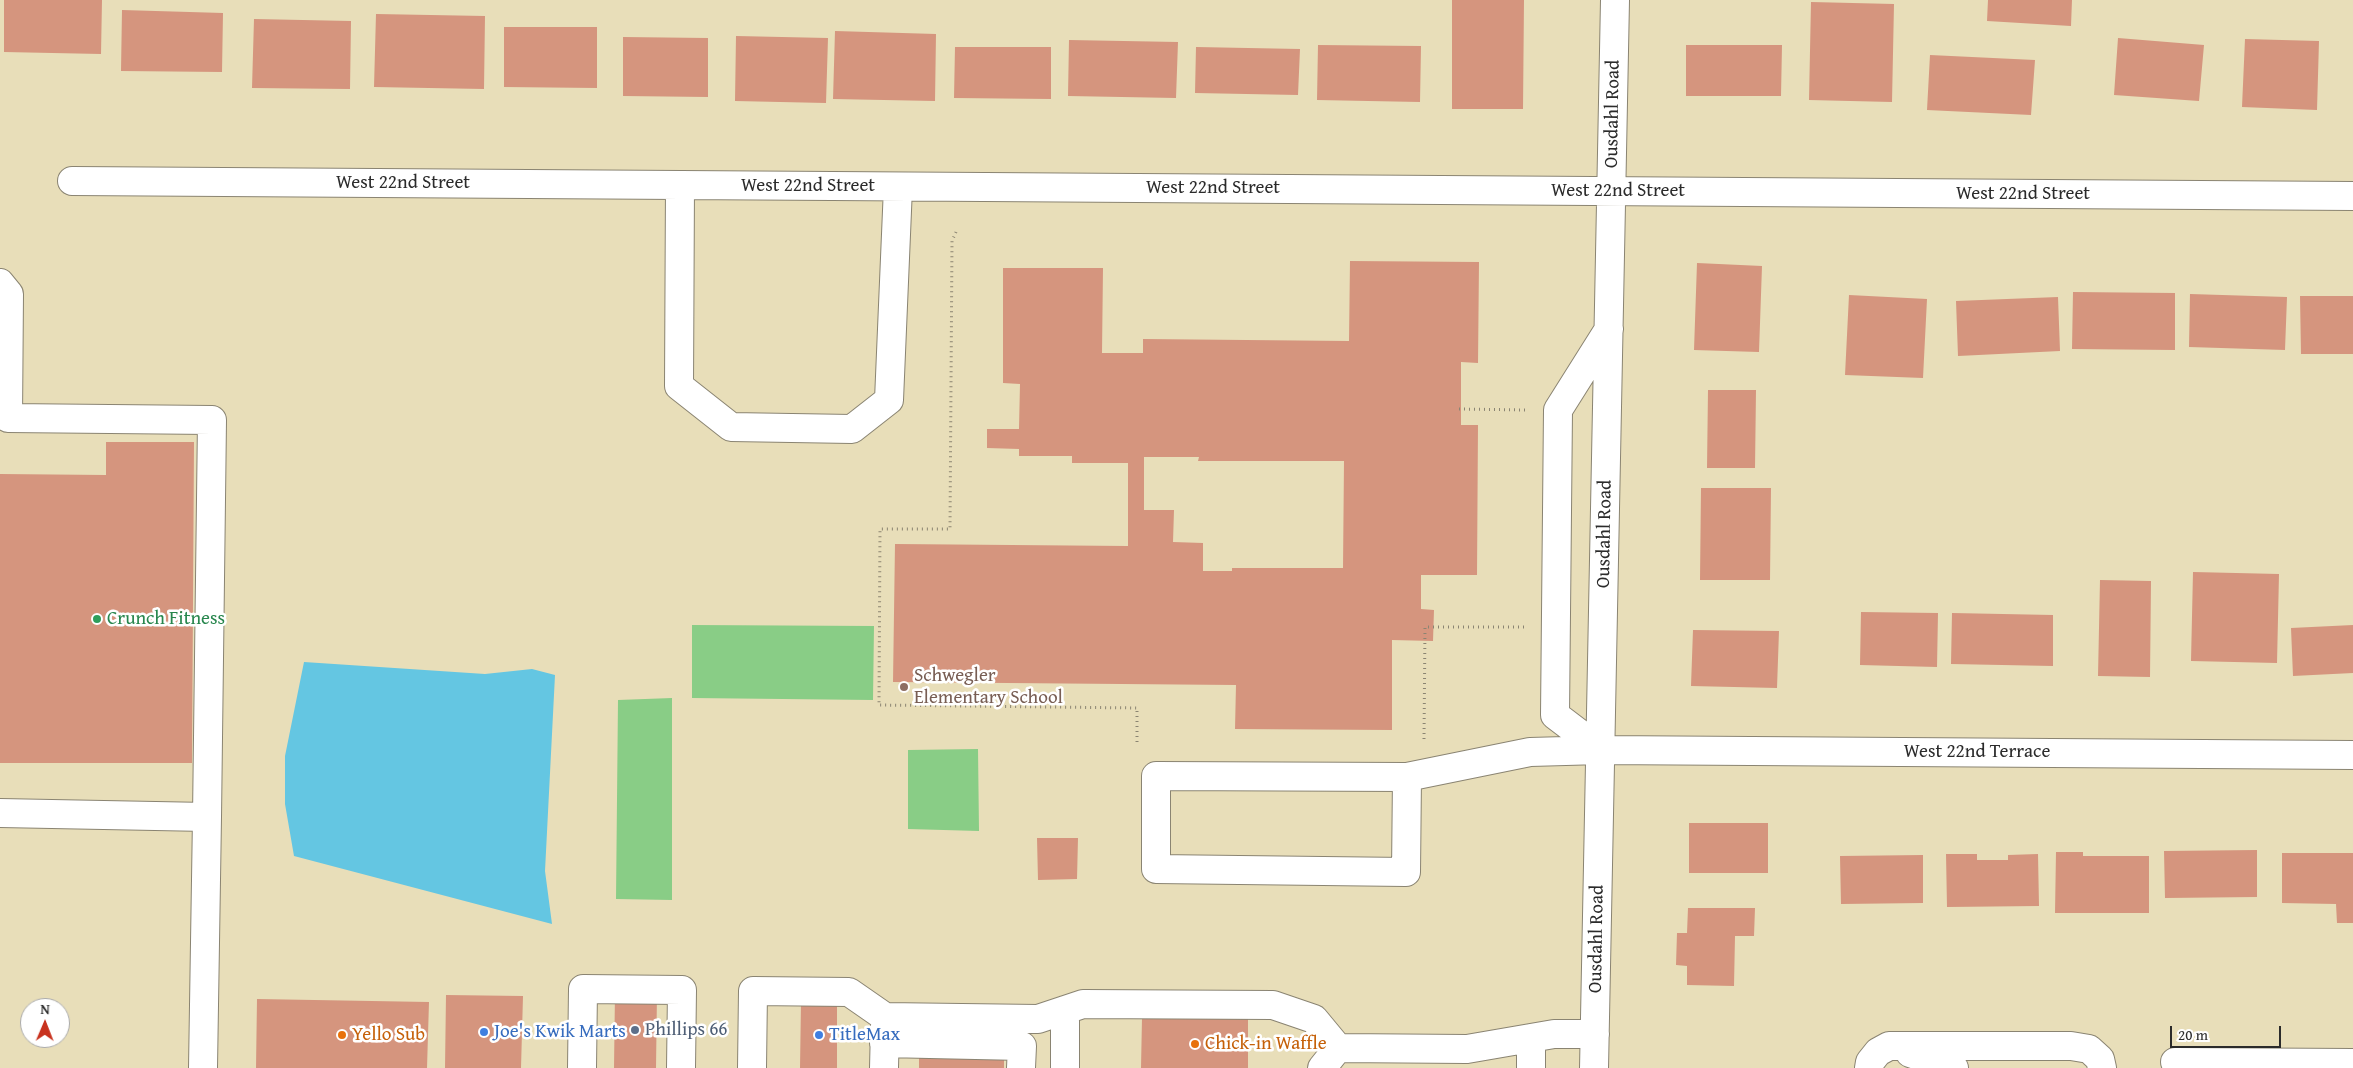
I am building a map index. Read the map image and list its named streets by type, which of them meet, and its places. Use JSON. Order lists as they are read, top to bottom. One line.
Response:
{"streets":{"street":["Ousdahl Road","West 22nd Street","West 22nd Terrace"]},"crossings":[["Ousdahl Road","West 22nd Street"],["Ousdahl Road","West 22nd Terrace"]],"places":["Crunch Fitness","Schwegler Elementary School","Phillips 66","Joe's Kwik Marts","Yello Sub","TitleMax","Chick-in Waffle"],"scale_bar":"20 m","north":"top"}
